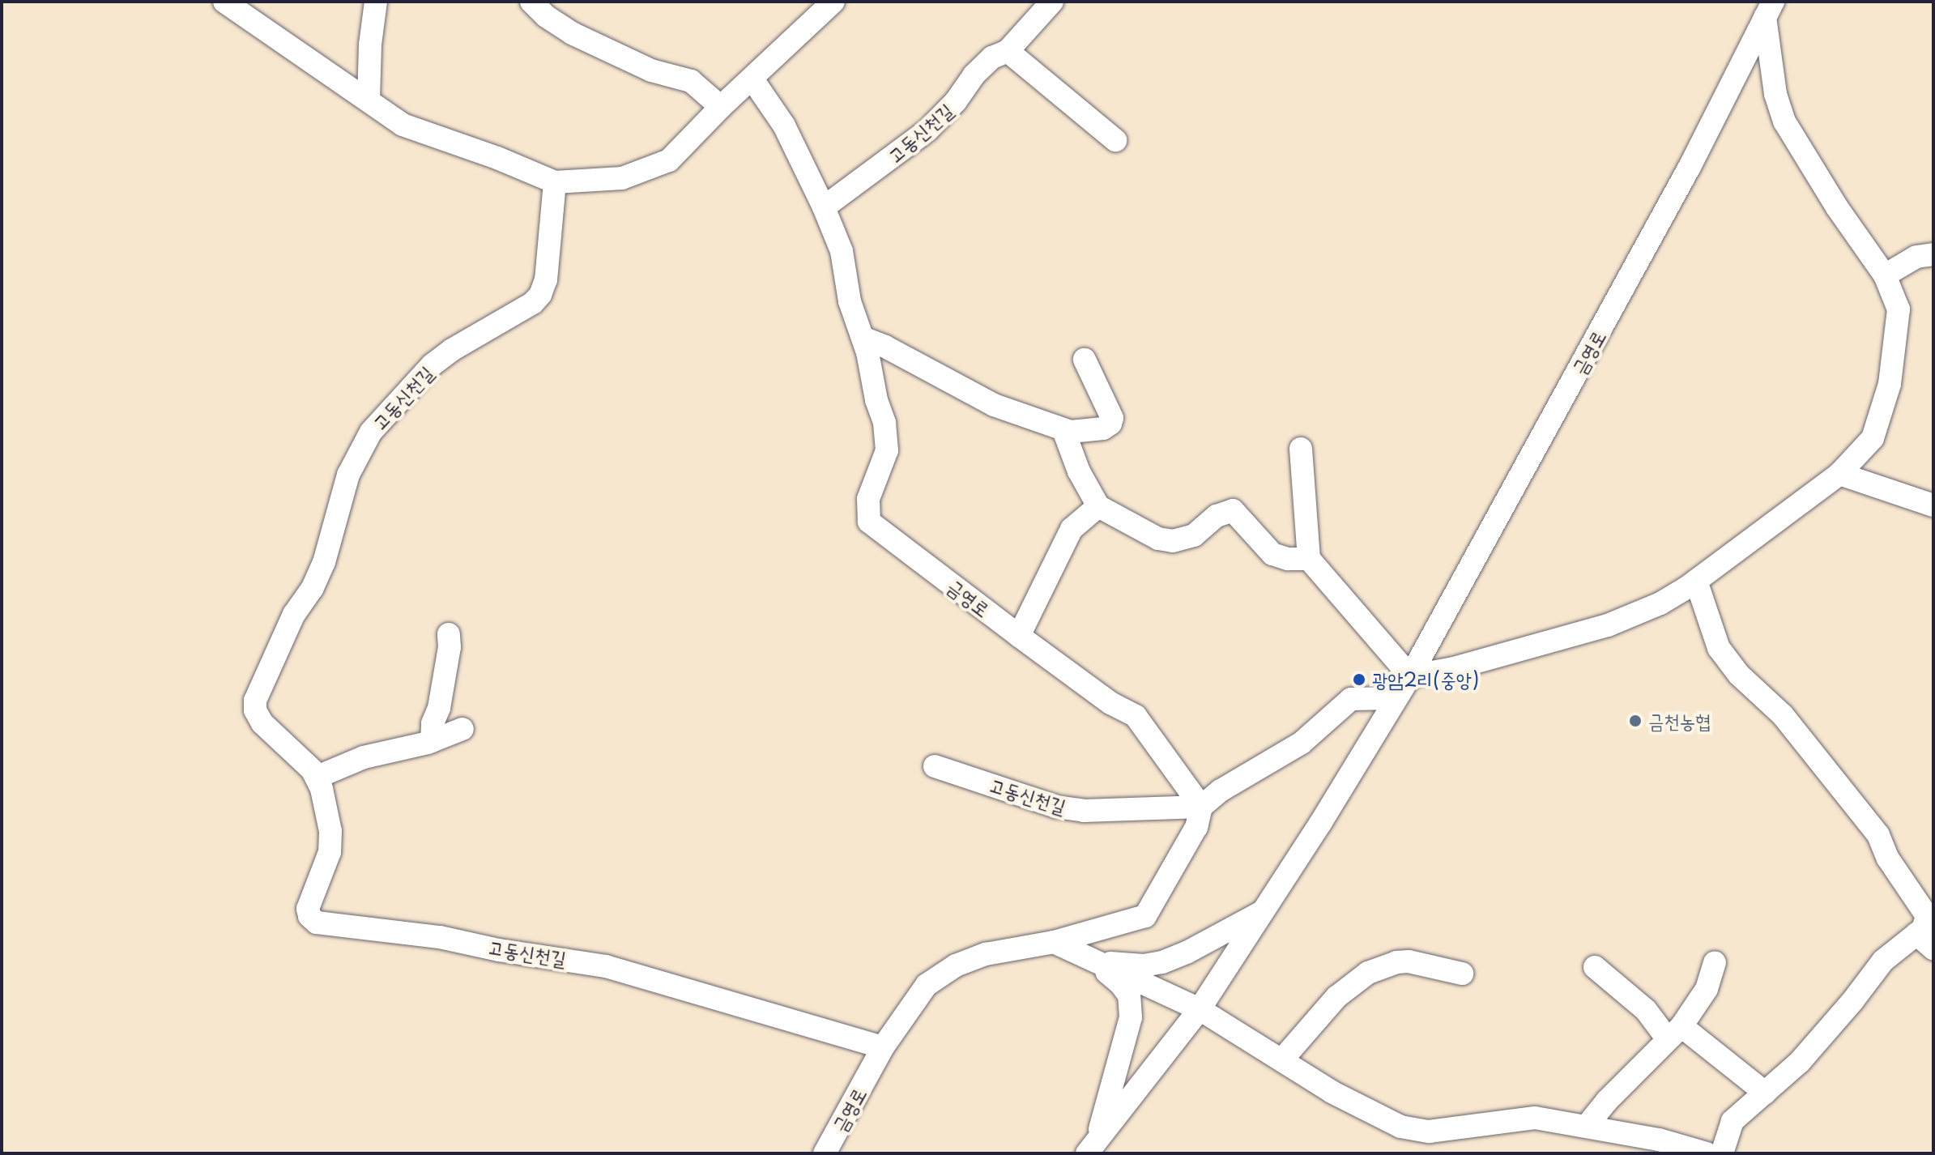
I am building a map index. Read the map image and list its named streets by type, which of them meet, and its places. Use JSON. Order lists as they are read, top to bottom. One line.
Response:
{"streets":{"street":["고동신천길","금영로"]},"crossings":[["고동신천길","금영로"]],"places":["광암2리(중앙)","금천농협"]}
